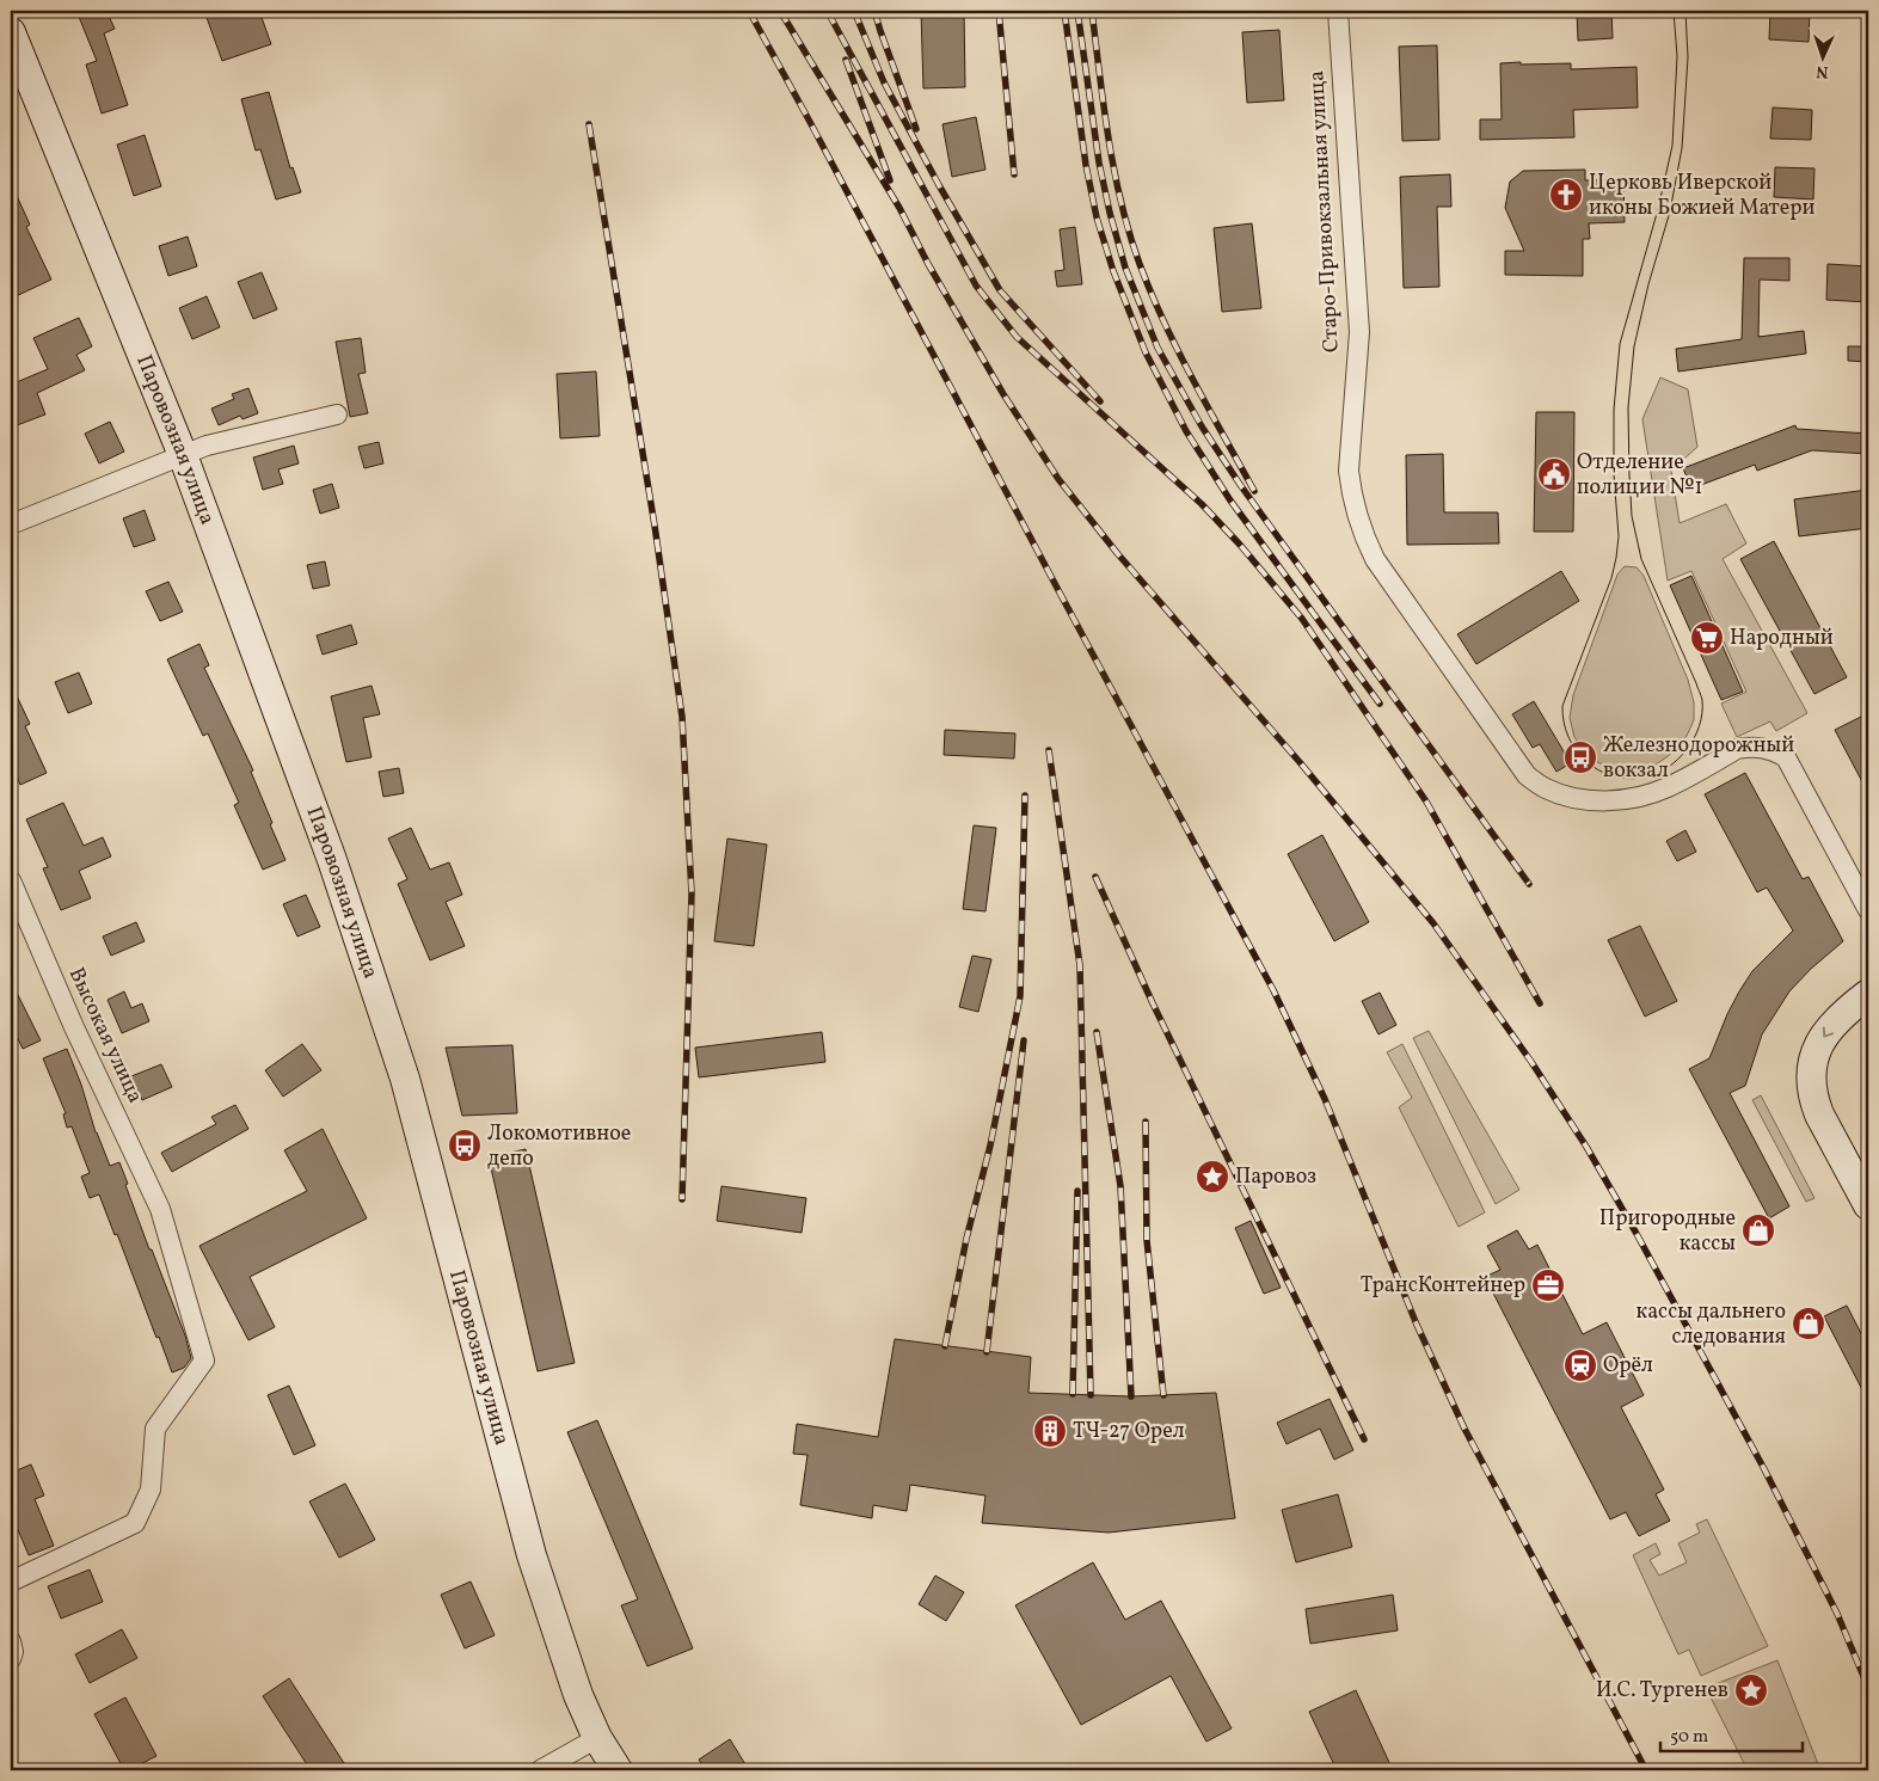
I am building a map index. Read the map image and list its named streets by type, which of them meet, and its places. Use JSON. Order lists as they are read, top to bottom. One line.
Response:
{"streets":{"main road":["Паровозная улица"],"street":["Старо-Привокзальная улица","Высокая улица"]},"places":{"church":["Церковь Иверской иконы Божией Матери"],"public building":["Отделение полиции №1"],"supermarket":["Народный"],"bus stop":["Железнодорожный вокзал","Локомотивное депо"],"place":["Паровоз","И.С. Тургенев"],"shop":["Пригородные кассы","кассы дальнего следования"],"office":["ТрансКонтейнер"],"station":["Орёл"],"building":["ТЧ-27 Орел"]},"scale_bar":"50 m","north":"bottom"}
